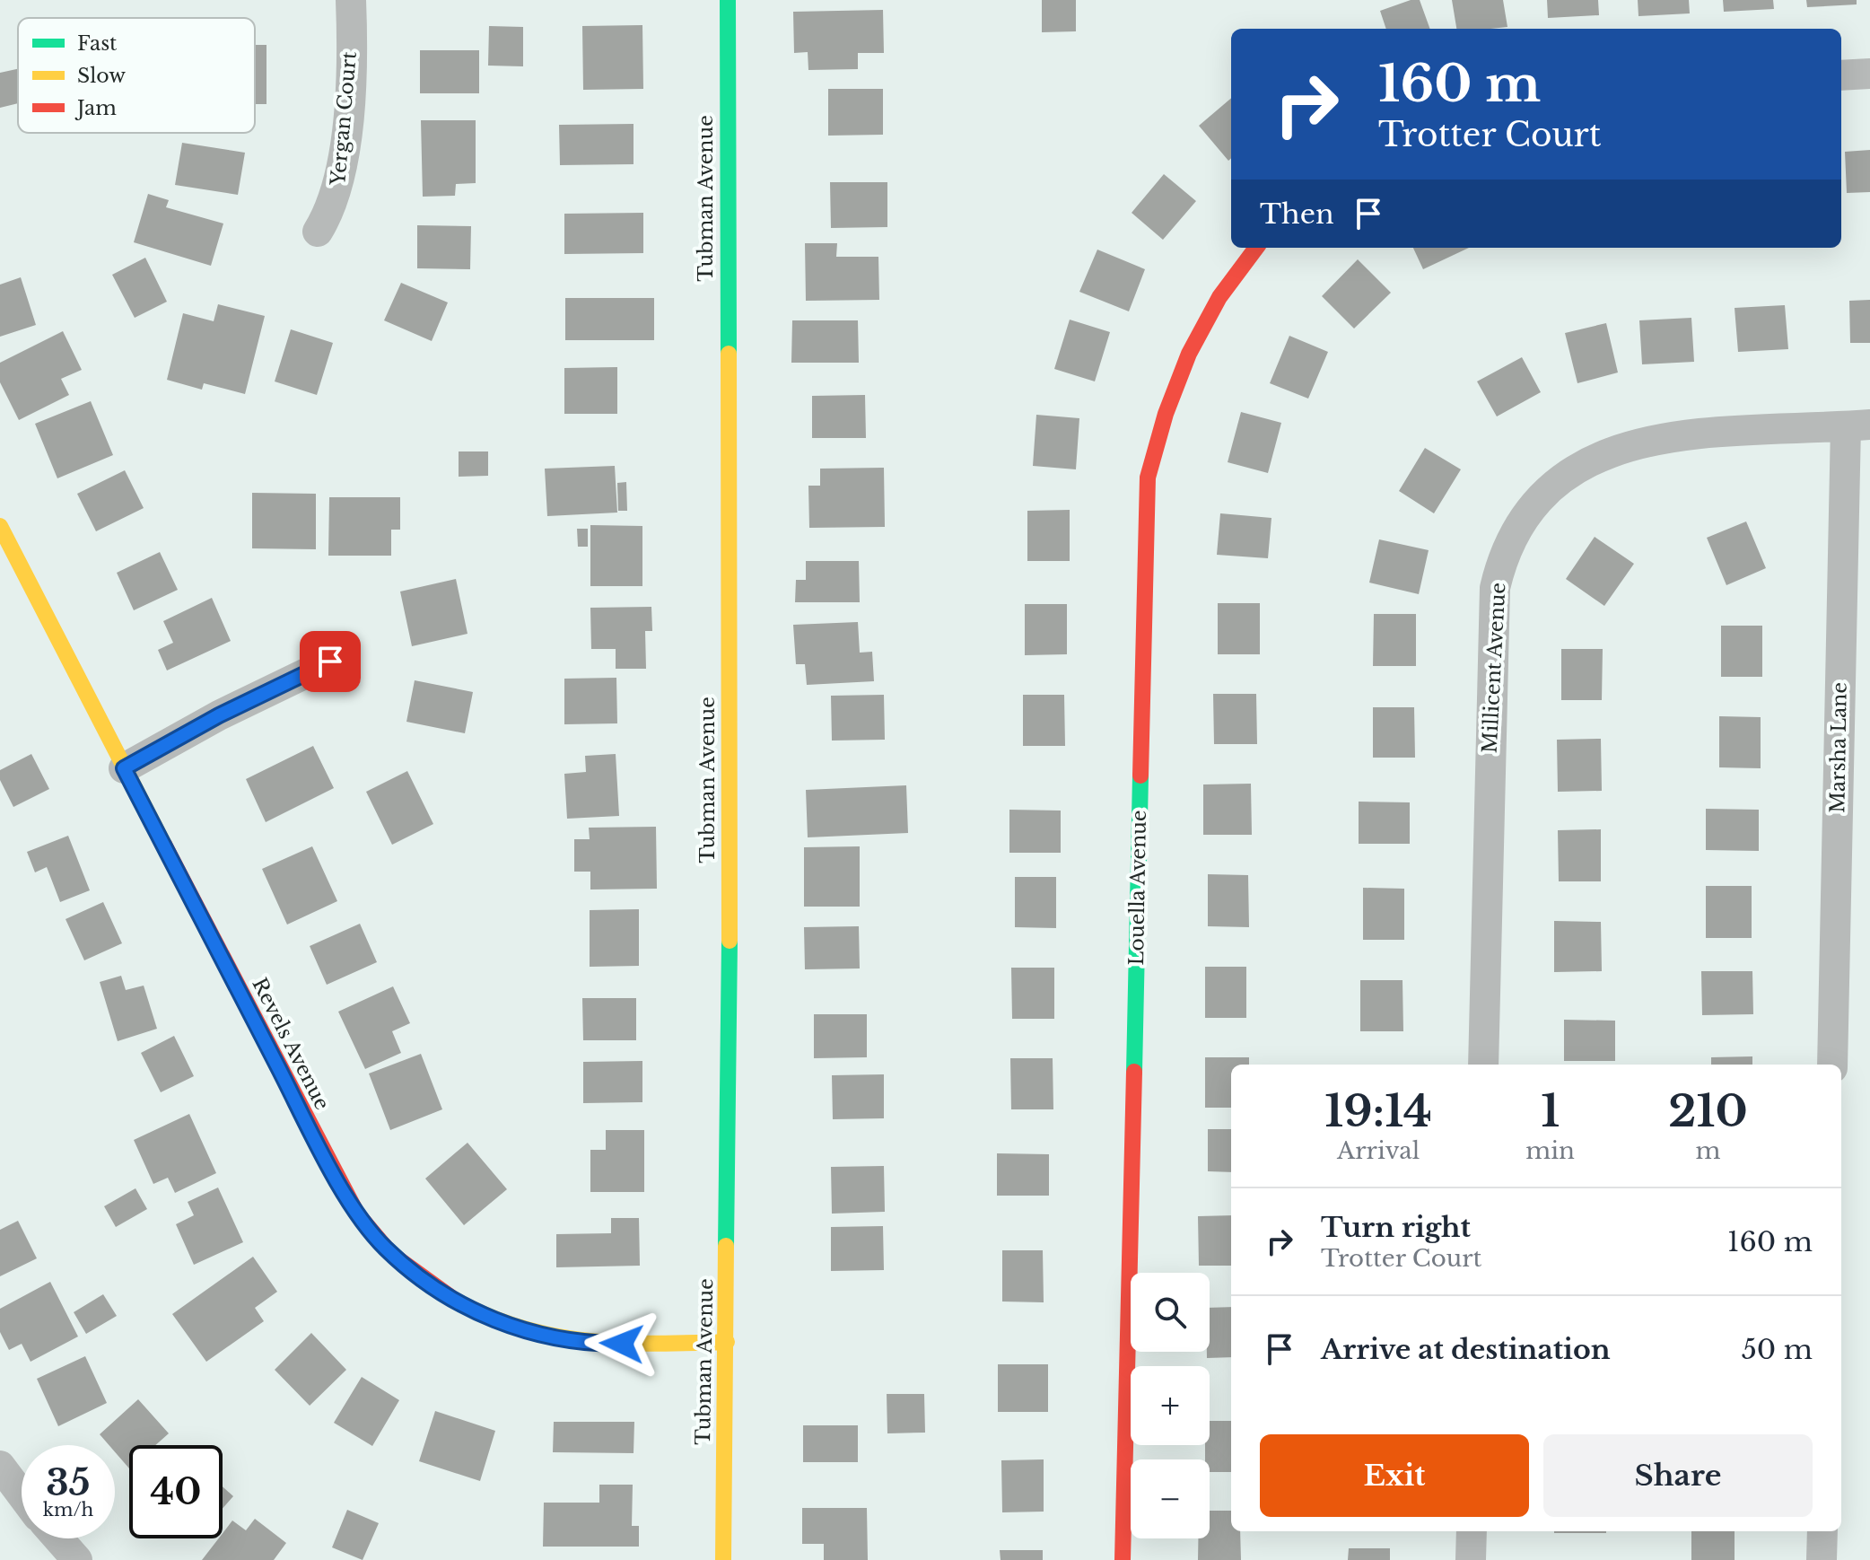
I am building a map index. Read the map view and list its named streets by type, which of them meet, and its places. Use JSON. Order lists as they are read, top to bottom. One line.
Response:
{"streets":{"street":["Yergan Court","Tubman Avenue","Millicent Avenue","Marsha Lane","Louella Avenue","Revels Avenue"]},"crossings":[["Tubman Avenue","Revels Avenue"],["Millicent Avenue","Marsha Lane"]],"legend":["Fast","Slow","Jam"],"page":{"turn":["160 m","Trotter Court"],"then":"Then","eta":["19:14","Arrival","1","min","210","m"],"list":[{"name":"Turn right","note":"Trotter Court","value":"160 m"},{"name":"Arrive at destination","value":"50 m"}],"map_buttons":["+","−"],"buttons":["Exit","Share"],"speed":"35 km/h","limit":"40"}}
